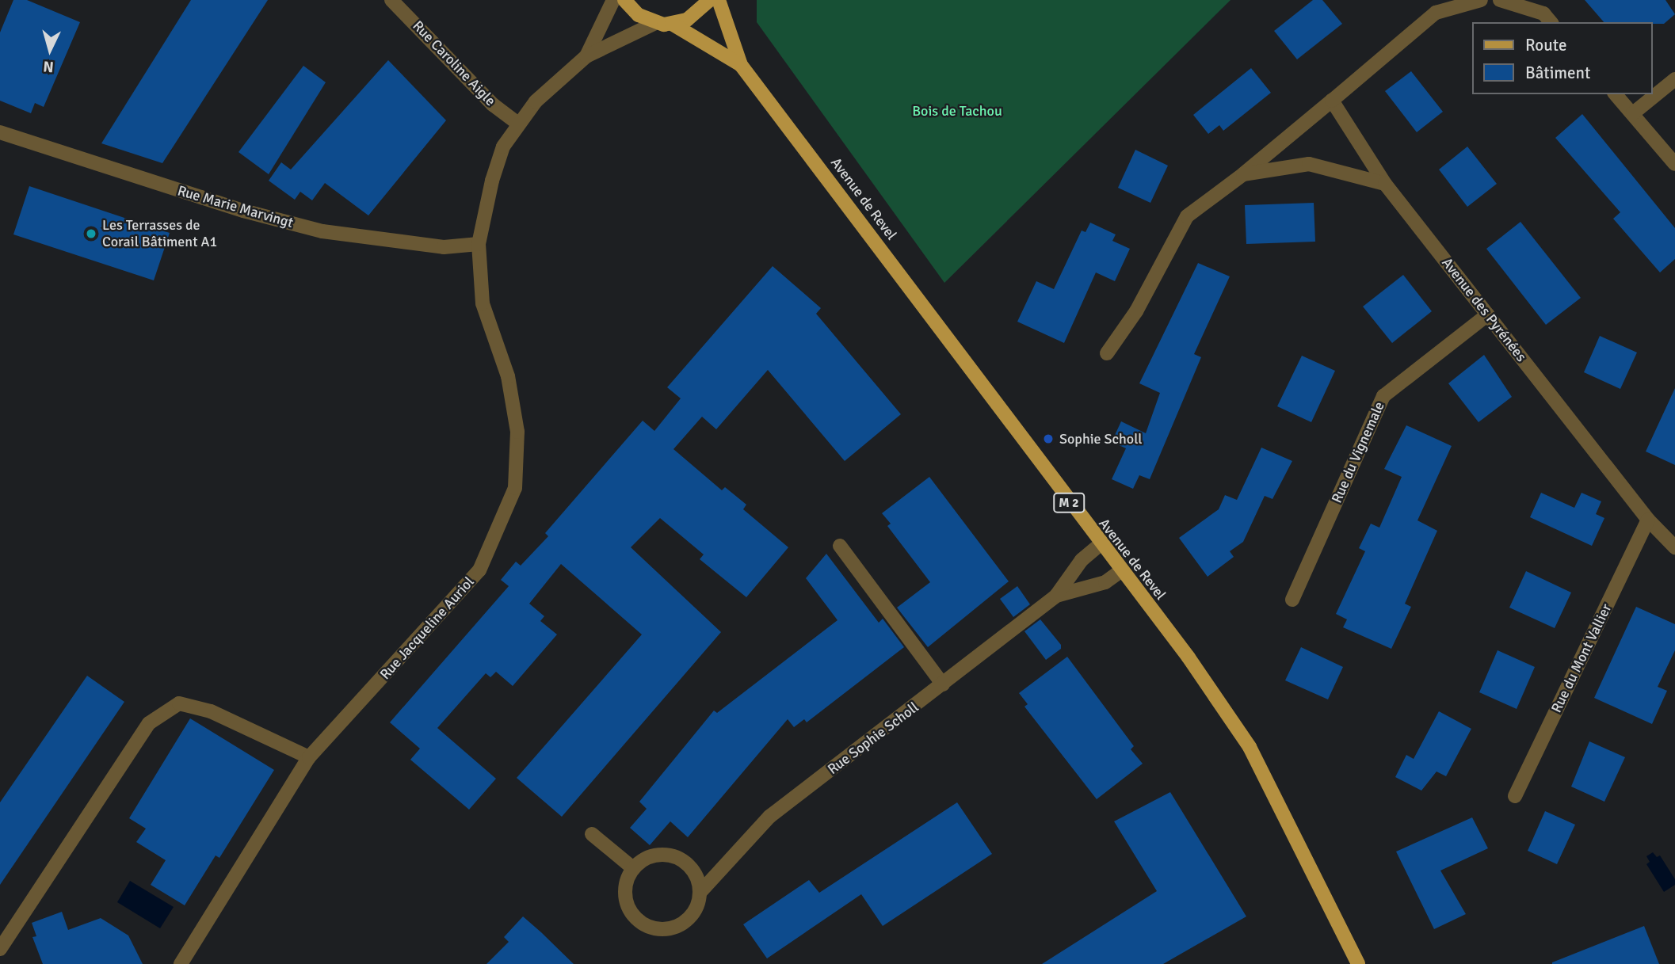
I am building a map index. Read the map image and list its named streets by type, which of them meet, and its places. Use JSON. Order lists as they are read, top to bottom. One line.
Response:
{"streets":{"main road":["Avenue de Revel","M 2"],"street":["Rue Caroline Aigle","Rue Marie Marvingt","Avenue des Pyrénées","Rue du Vignemale","Rue Jacqueline Auriol","Rue du Mont Vallier","Rue Sophie Scholl"]},"crossings":[["Rue Caroline Aigle","Rue Jacqueline Auriol"],["Avenue de Revel","Rue Sophie Scholl"],["Rue Marie Marvingt","Rue Jacqueline Auriol"],["Avenue des Pyrénées","Rue du Vignemale"],["Avenue des Pyrénées","Rue du Mont Vallier"]],"parks":["Bois de Tachou"],"places":["Les Terrasses de Corail Bâtiment A1","Sophie Scholl"],"legend":["Route","Bâtiment"],"north":"bottom"}
